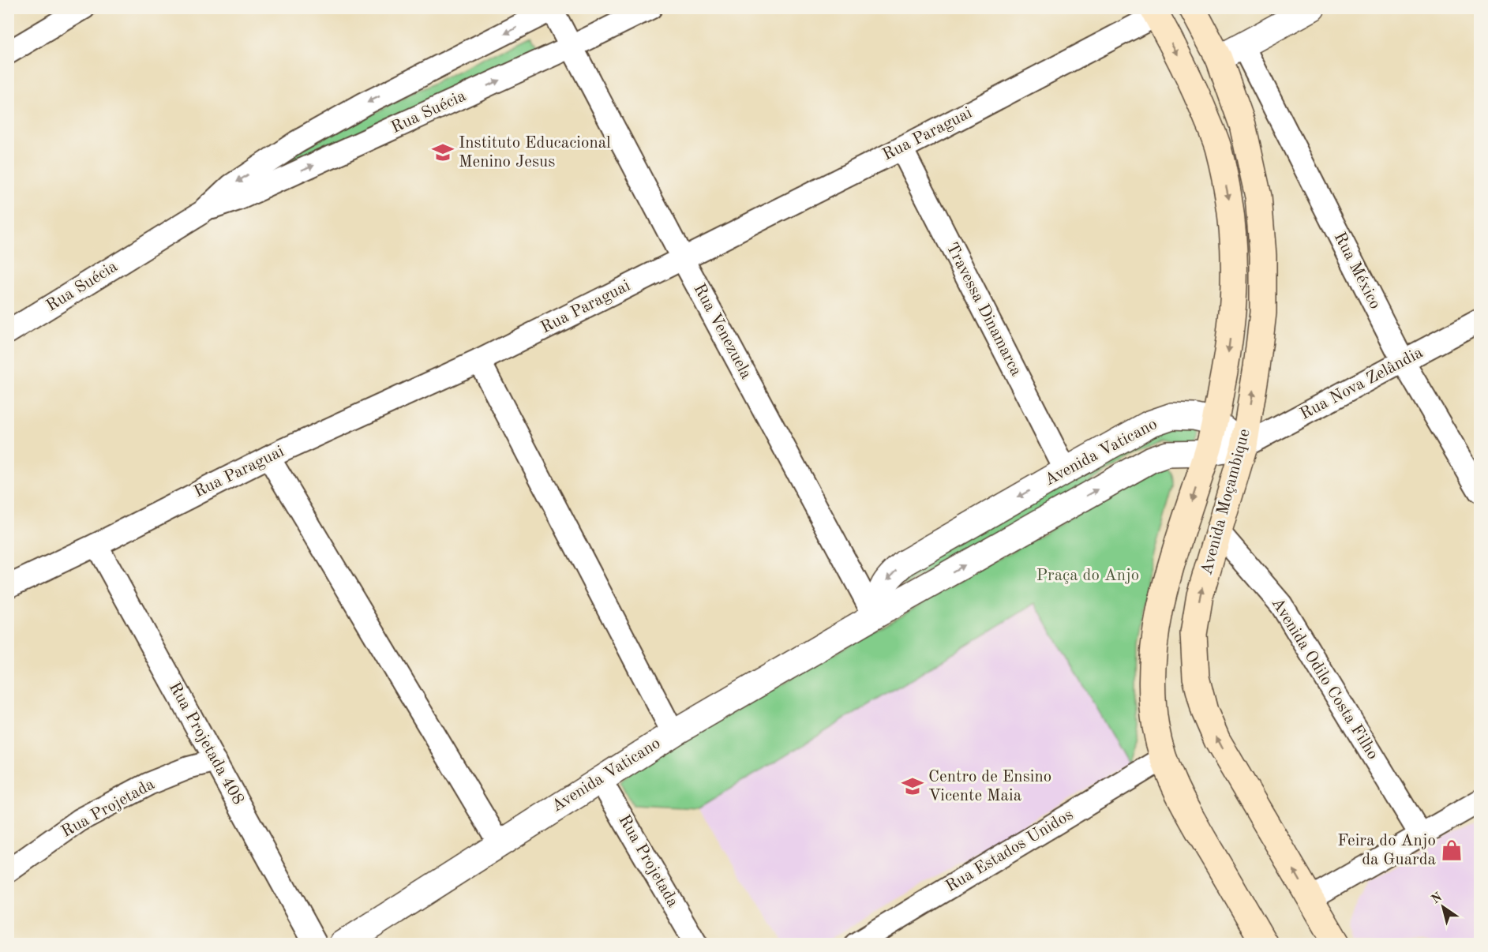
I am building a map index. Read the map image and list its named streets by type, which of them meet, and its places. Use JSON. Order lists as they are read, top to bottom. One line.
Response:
{"streets":{"main road":["Avenida Moçambique"],"street":["Rua Suécia","Rua Paraguai","Rua México","Travessa Dinamarca","Rua Venezuela","Rua Nova Zelândia","Avenida Vaticano","Avenida Odilo Costa Filho","Rua Projetada 408","Rua Projetada","Rua Estados Unidos"]},"crossings":[["Rua Suécia","Rua Venezuela"],["Rua Paraguai","Travessa Dinamarca"],["Rua Paraguai","Rua Venezuela"],["Rua Paraguai","Avenida Moçambique"],["Rua Paraguai","Rua Projetada 408"],["Rua México","Rua Nova Zelândia"],["Travessa Dinamarca","Avenida Vaticano"],["Rua Venezuela","Avenida Vaticano"],["Rua Nova Zelândia","Avenida Vaticano"],["Rua Nova Zelândia","Avenida Moçambique"],["Avenida Vaticano","Avenida Moçambique"],["Avenida Vaticano","Rua Projetada"],["Avenida Moçambique","Avenida Odilo Costa Filho"],["Avenida Moçambique","Rua Estados Unidos"],["Rua Projetada 408","Rua Projetada"]],"parks":["Praça do Anjo"],"places":{"school or university":["Instituto Educacional Menino Jesus","Centro de Ensino Vicente Maia"],"shop":["Feira do Anjo da Guarda"]},"north":"top left"}
